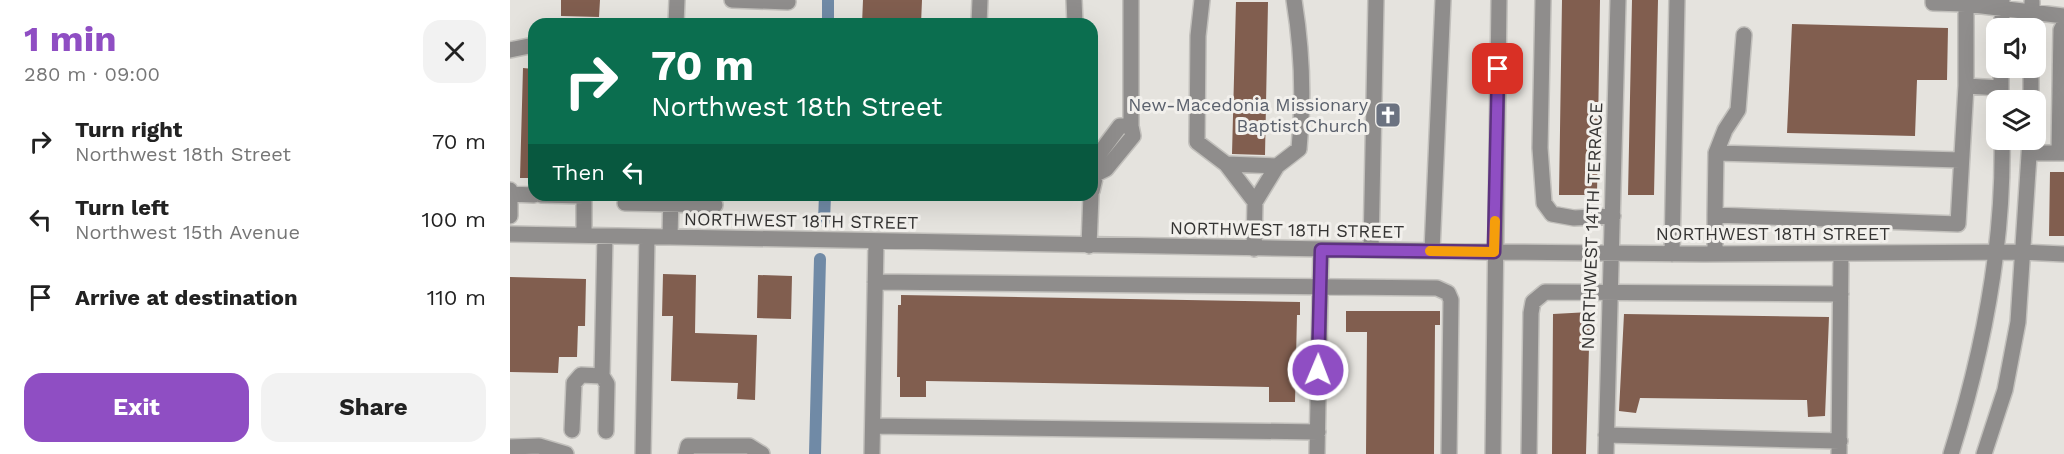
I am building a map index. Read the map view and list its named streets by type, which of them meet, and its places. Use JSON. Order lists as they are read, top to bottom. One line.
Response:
{"streets":{"street":["NORTHWEST 18TH STREET","NORTHWEST 14TH TERRACE"]},"crossings":[["NORTHWEST 18TH STREET","NORTHWEST 14TH TERRACE"]],"places":{"church":["New-Macedonia Missionary Baptist Church"]},"page":{"heading":["1 min","280 m · 09:00"],"turn":["70 m","Northwest 18th Street"],"list":[{"name":"Turn right","note":"Northwest 18th Street","value":"70 m"},{"name":"Turn left","note":"Northwest 15th Avenue","value":"100 m"},{"name":"Arrive at destination","value":"110 m"}],"then":"Then","buttons":["Exit","Share"]}}
